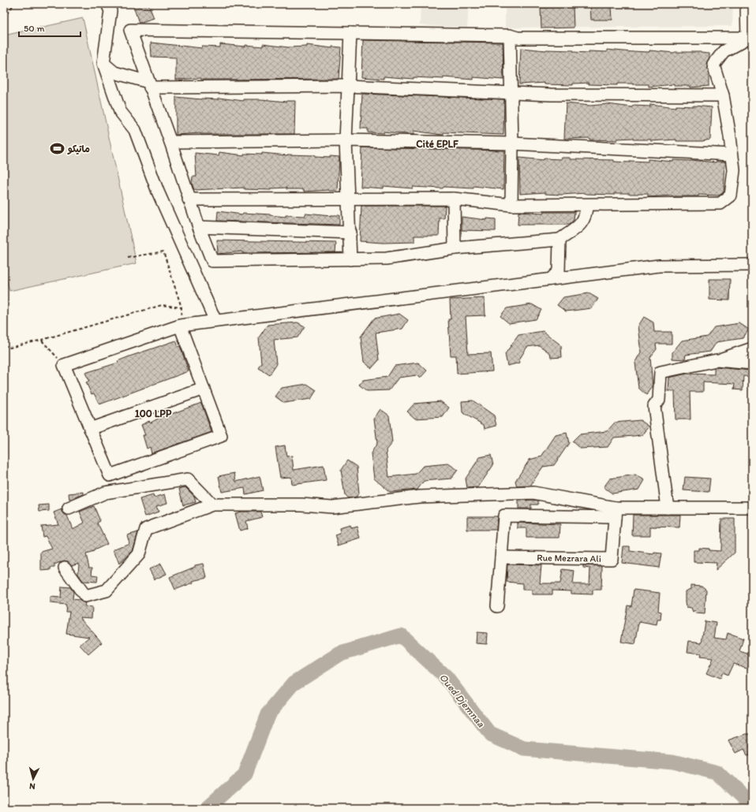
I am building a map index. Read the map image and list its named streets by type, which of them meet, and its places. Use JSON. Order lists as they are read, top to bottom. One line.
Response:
{"streets":{"street":["Rue Mezrara Ali"]},"districts":["Cité EPLF","100 LPP"],"water":["Oued Djemnaa"],"places":{"sports":["ماتيكو"]},"scale_bar":"50 m","north":"bottom"}
